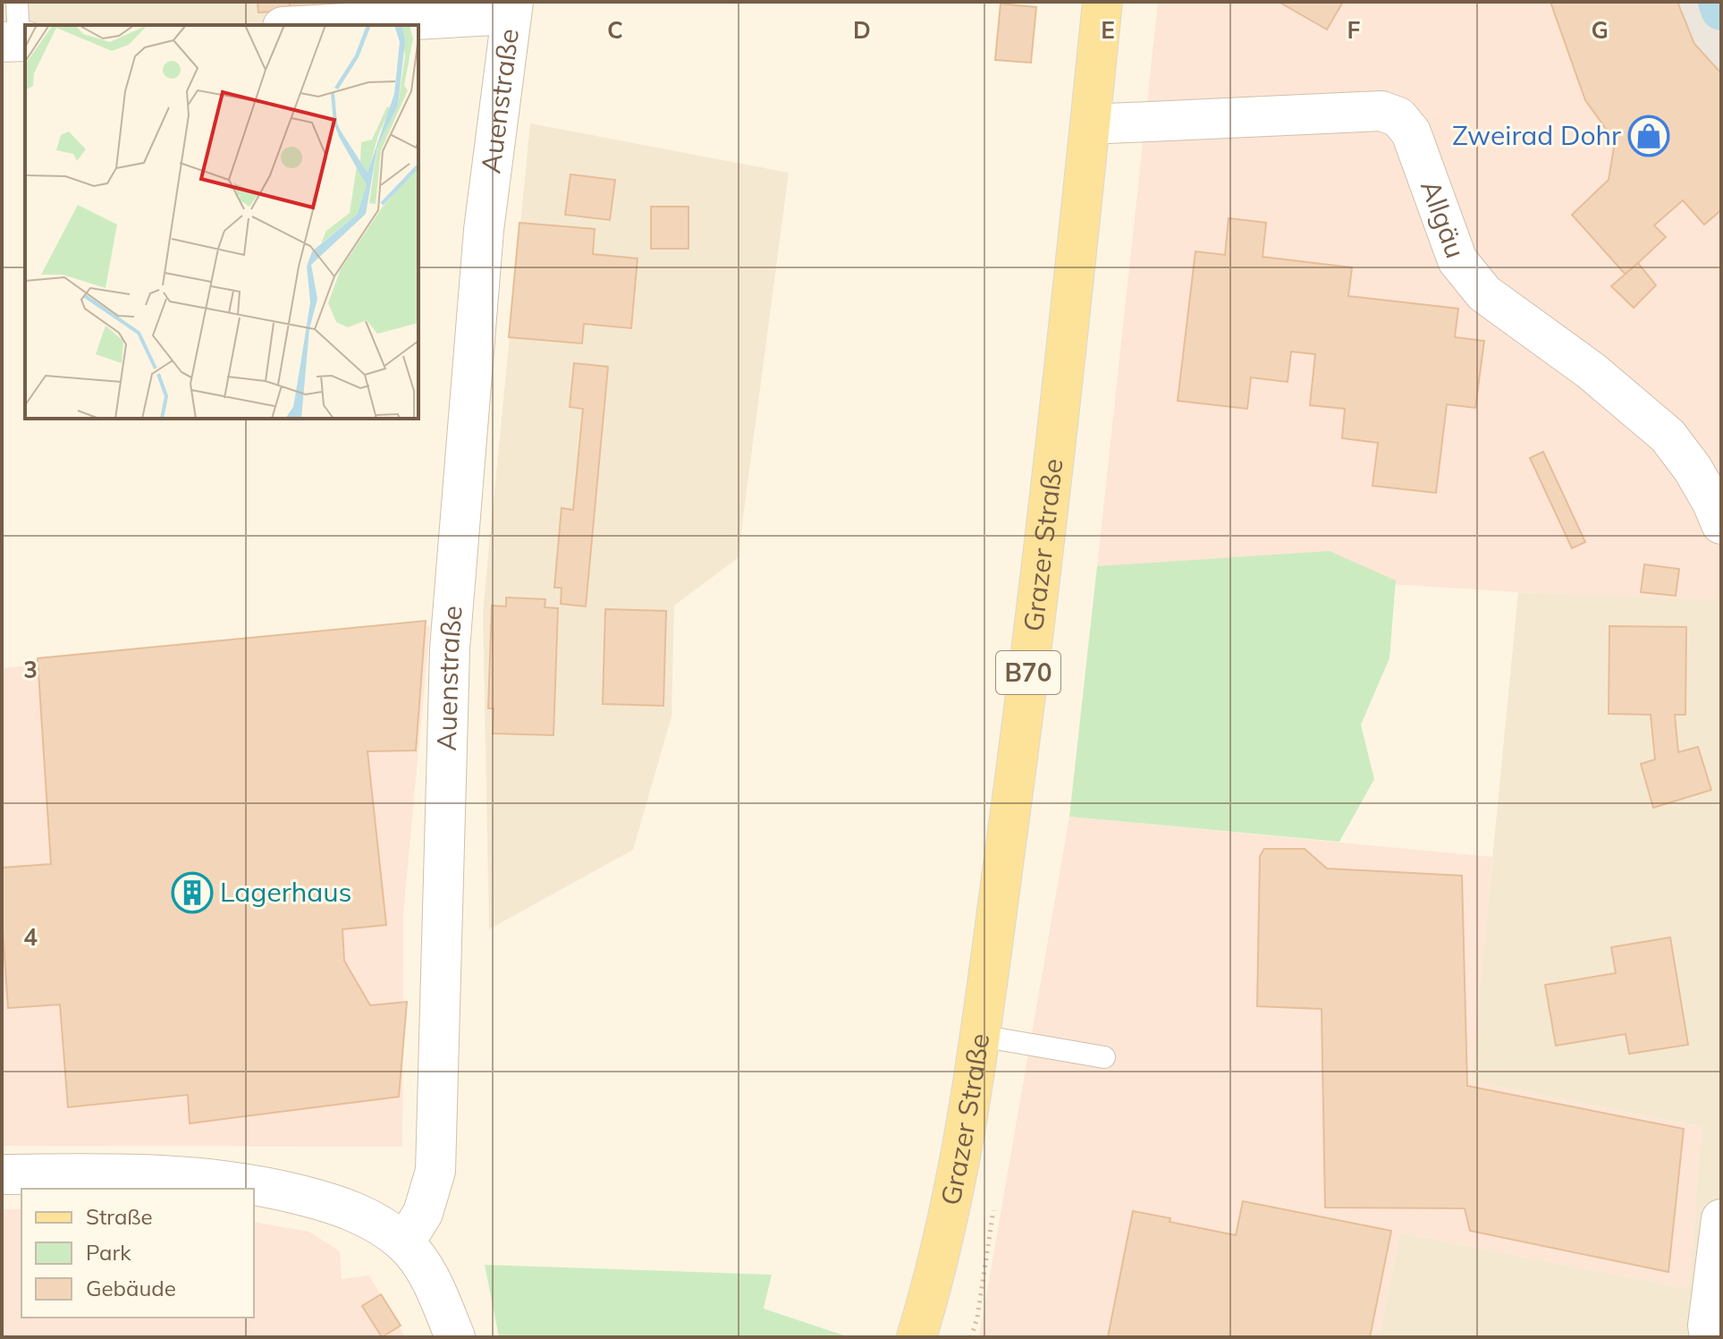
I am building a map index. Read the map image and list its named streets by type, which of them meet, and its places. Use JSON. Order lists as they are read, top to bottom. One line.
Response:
{"streets":{"main road":["Grazer Straße","B70"],"street":["Auenstraße","Allgäu"]},"crossings":[["Allgäu","Grazer Straße"]],"places":{"shop":["Zweirad Dohr"],"building":["Lagerhaus"]},"legend":["Straße","Park","Gebäude"],"grid":{"columns":["C","D","E","F","G"],"rows":["3","4"]}}
